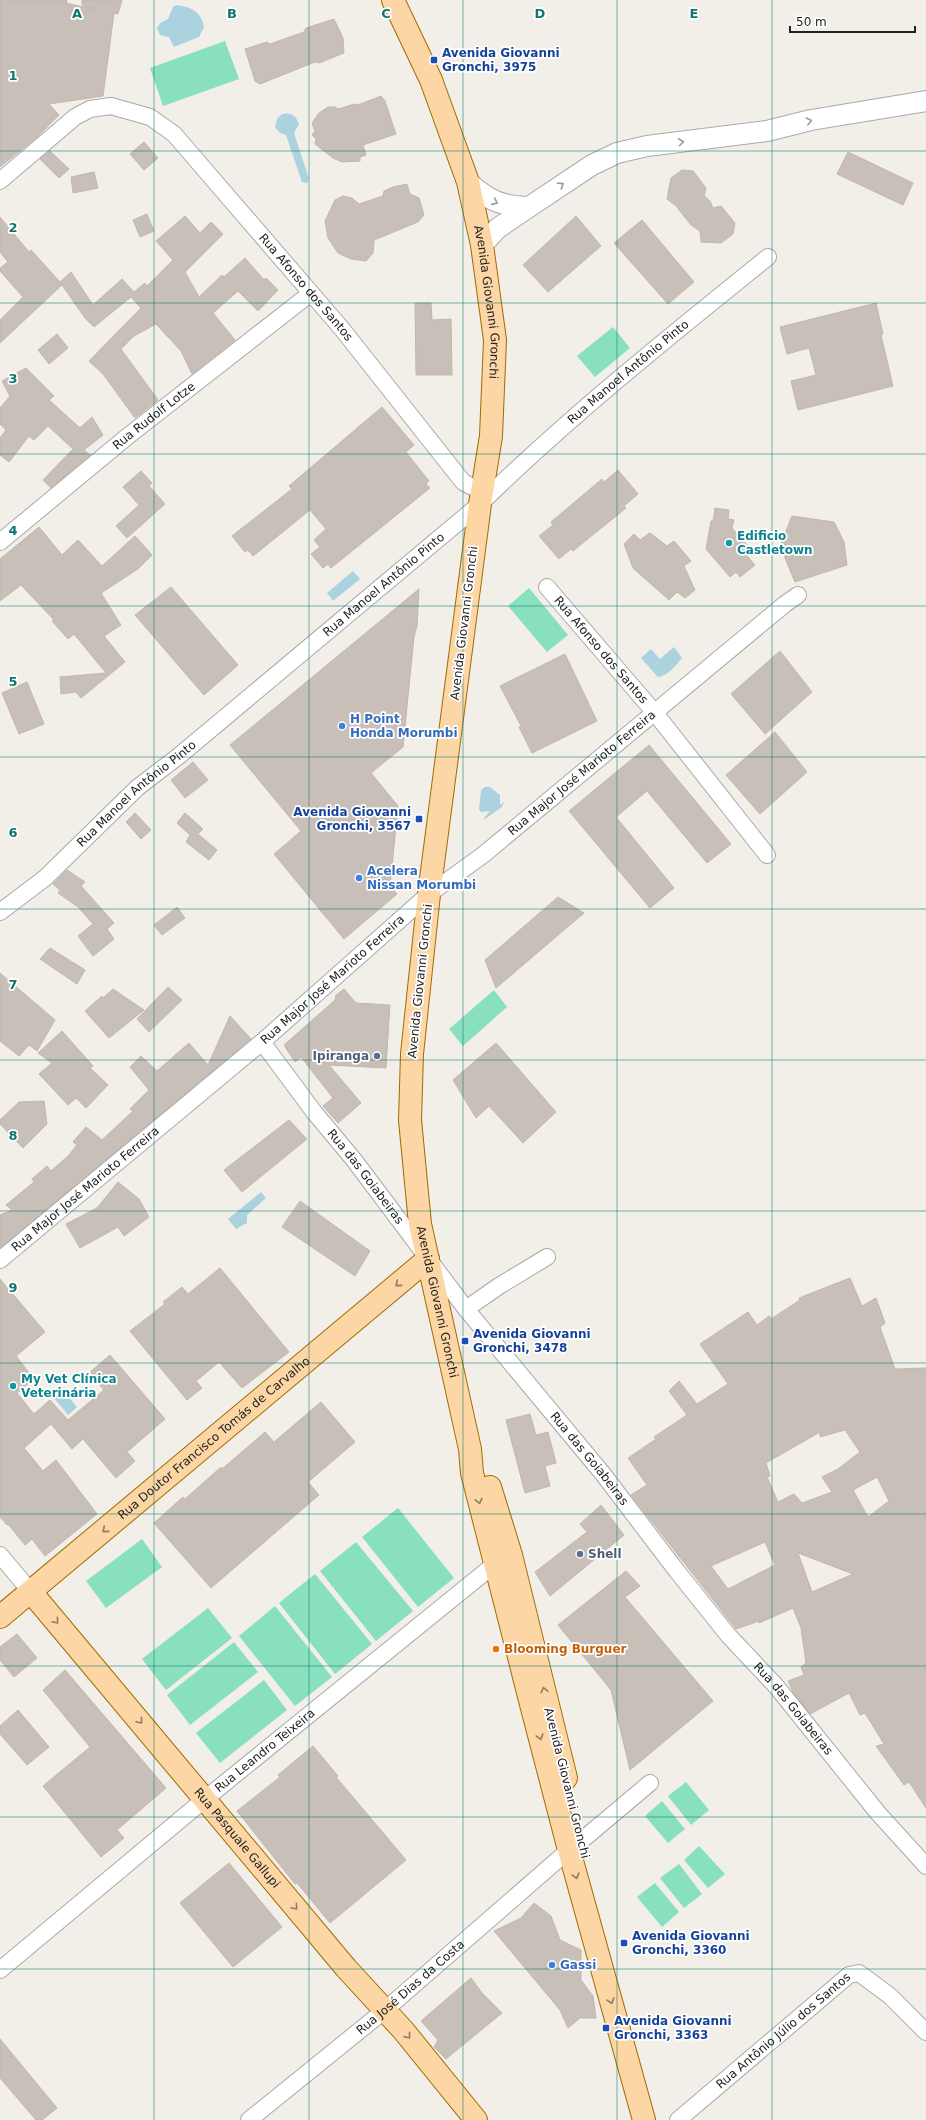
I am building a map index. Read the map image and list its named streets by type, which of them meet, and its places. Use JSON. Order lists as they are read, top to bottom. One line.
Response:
{"streets":{"main road":["Avenida Giovanni Gronchi","Rua Doutor Francisco Tomás de Carvalho","Rua Pasquale Gallupi"],"street":["Rua Afonso dos Santos","Rua Manoel Antônio Pinto","Rua Rudolf Lotze","Rua Major José Marioto Ferreira","Rua das Goiabeiras","Rua Leandro Teixeira","Rua José Dias da Costa","Rua Antônio Júlio dos Santos"]},"crossings":[["Rua Afonso dos Santos","Avenida Giovanni Gronchi"],["Rua Afonso dos Santos","Rua Manoel Antônio Pinto"],["Rua Afonso dos Santos","Rua Rudolf Lotze"],["Rua Afonso dos Santos","Rua Major José Marioto Ferreira"],["Avenida Giovanni Gronchi","Rua Manoel Antônio Pinto"],["Avenida Giovanni Gronchi","Rua Major José Marioto Ferreira"],["Avenida Giovanni Gronchi","Rua das Goiabeiras"],["Avenida Giovanni Gronchi","Rua Doutor Francisco Tomás de Carvalho"],["Avenida Giovanni Gronchi","Rua Leandro Teixeira"],["Avenida Giovanni Gronchi","Rua José Dias da Costa"],["Rua Major José Marioto Ferreira","Rua das Goiabeiras"],["Rua das Goiabeiras","Rua Doutor Francisco Tomás de Carvalho"],["Rua Doutor Francisco Tomás de Carvalho","Rua Pasquale Gallupi"],["Rua Leandro Teixeira","Rua Pasquale Gallupi"],["Rua Pasquale Gallupi","Rua José Dias da Costa"]],"one_way":["Rua Doutor Francisco Tomás de Carvalho","Rua Pasquale Gallupi"],"places":{"transit":["Avenida Giovanni Gronchi, 3975","Avenida Giovanni Gronchi, 3567","Avenida Giovanni Gronchi, 3478","Avenida Giovanni Gronchi, 3360","Avenida Giovanni Gronchi, 3363"],"other":["Edificio Castletown","H Point Honda Morumbi","Acelera Nissan Morumbi","Ipiranga","My Vet Clínica Veterinária","Shell","Blooming Burguer","Gassi"]},"scale_bar":"50 m","grid":{"columns":["A","B","C","D","E"],"rows":["1","2","3","4","5","6","7","8","9"]}}
